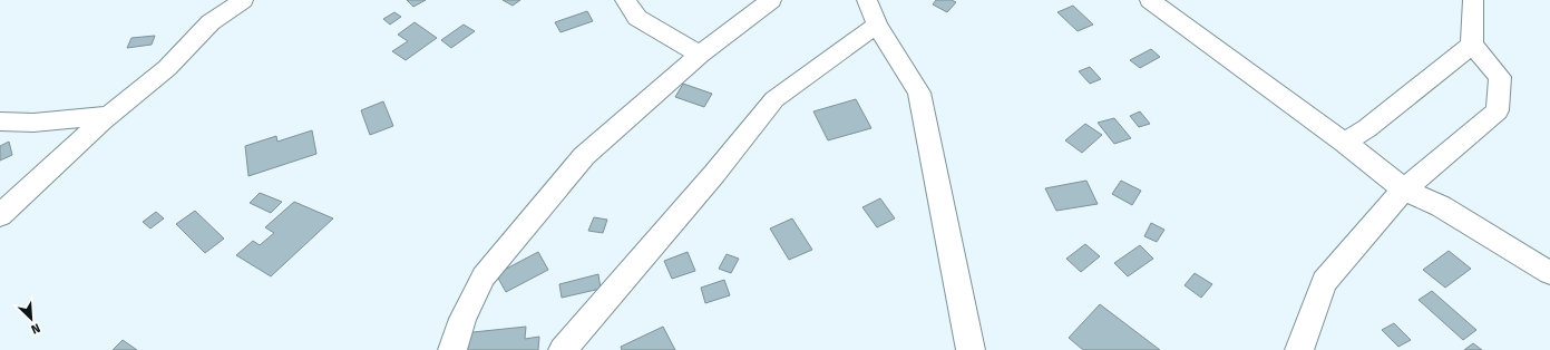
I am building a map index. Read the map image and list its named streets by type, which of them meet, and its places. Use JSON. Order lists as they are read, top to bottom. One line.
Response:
{"north":"bottom right"}
